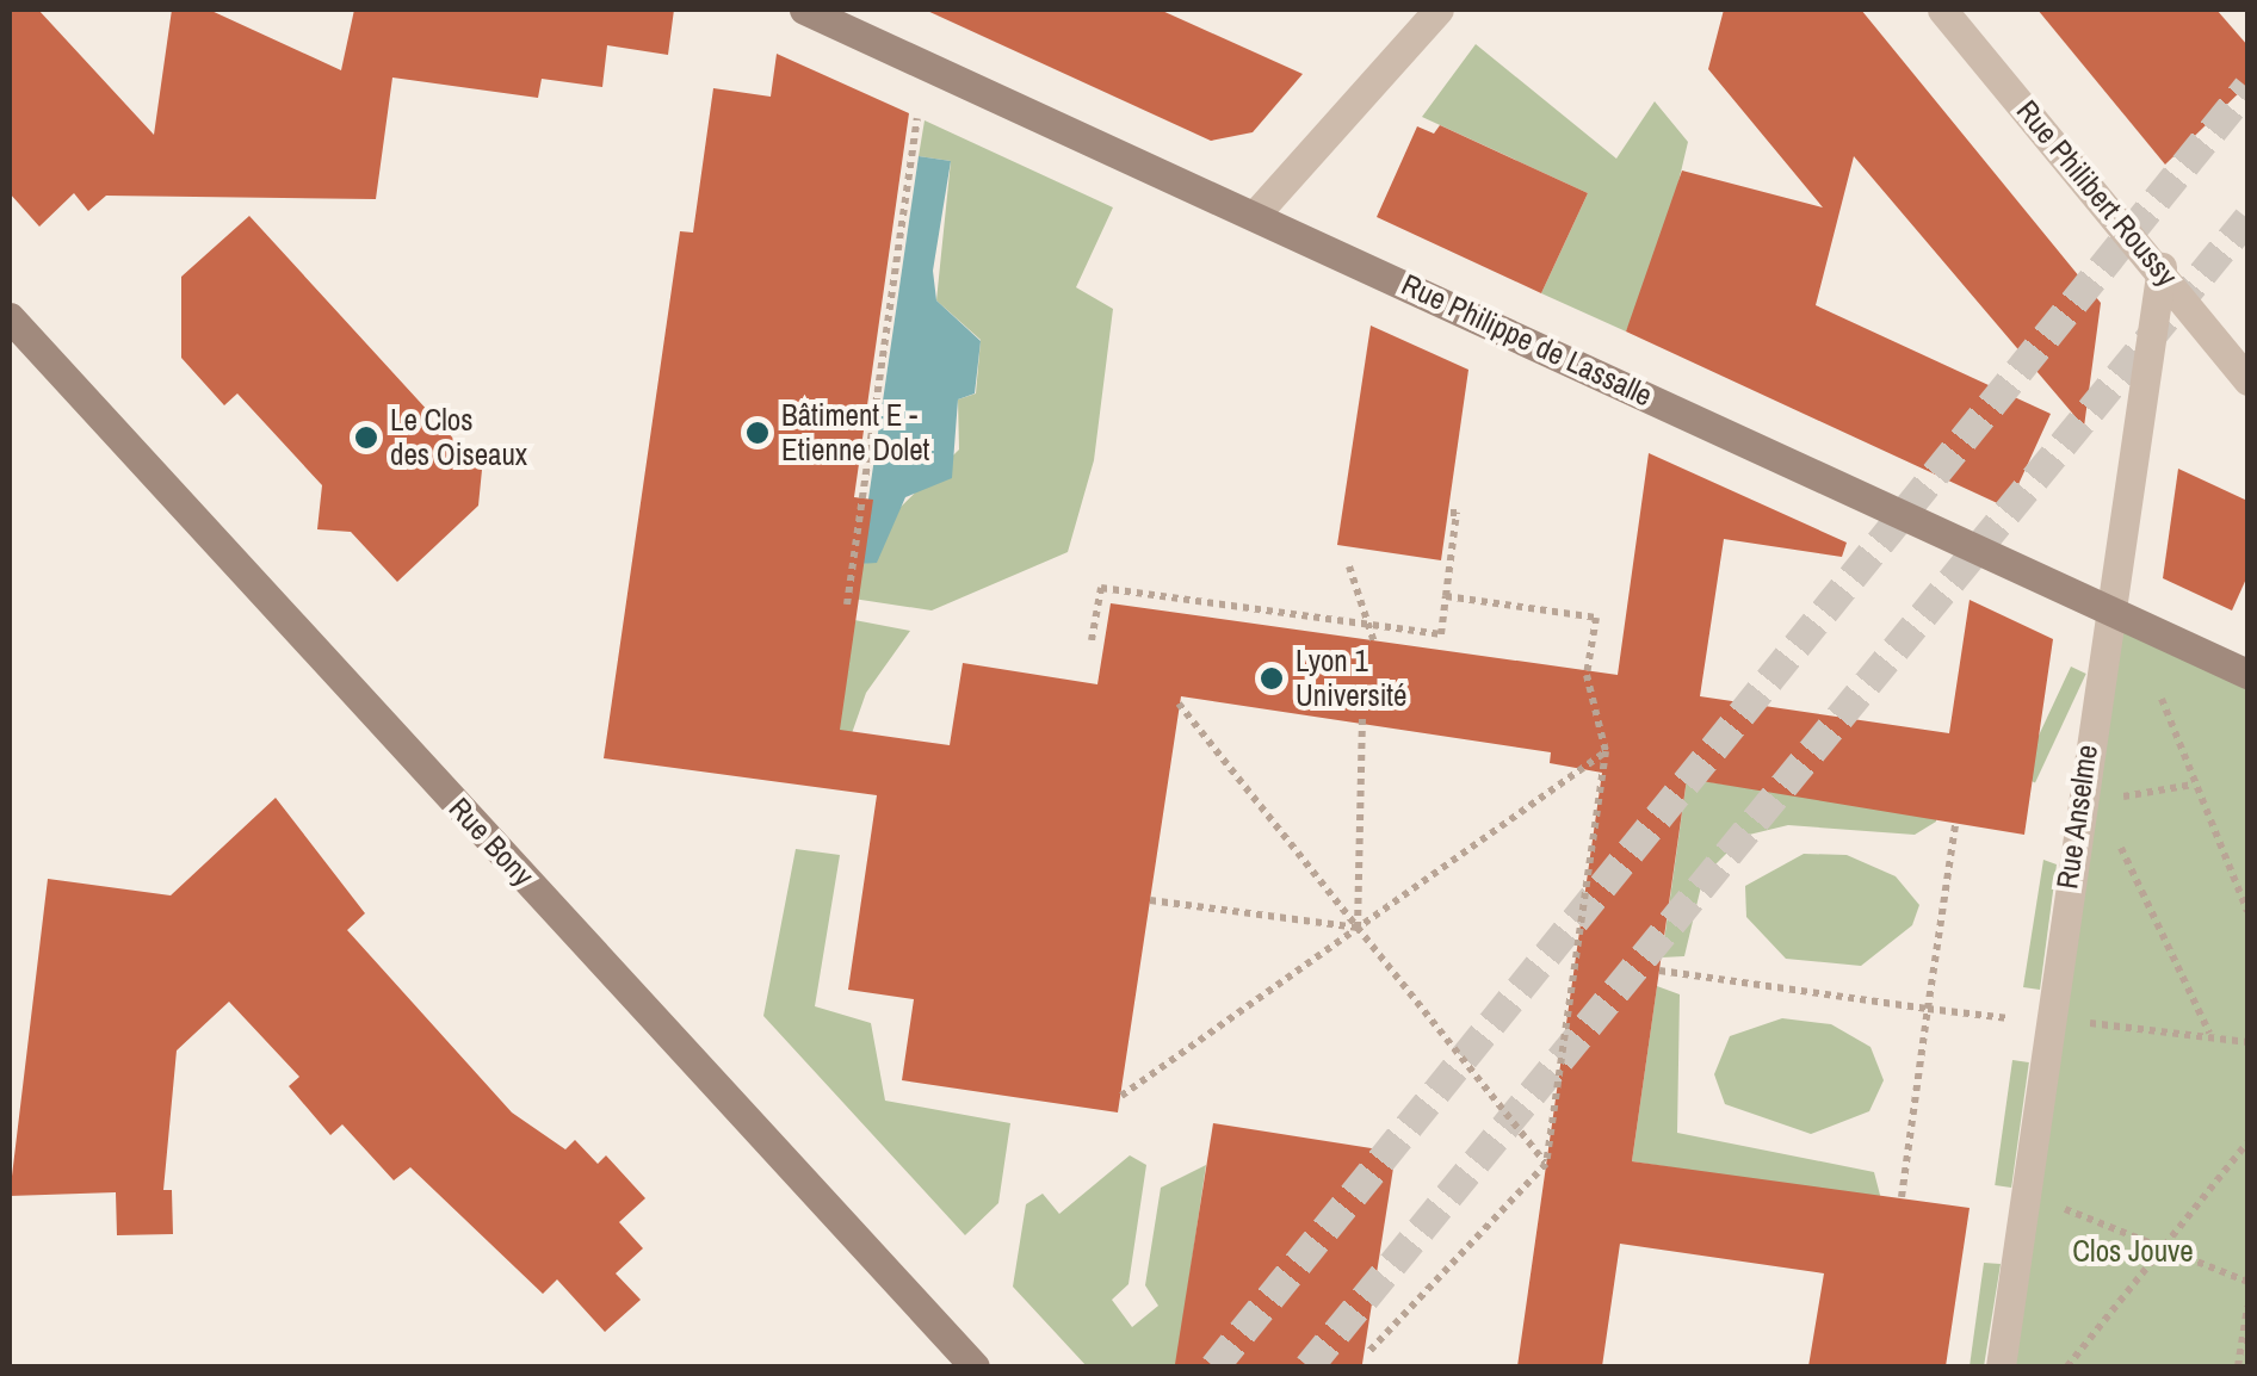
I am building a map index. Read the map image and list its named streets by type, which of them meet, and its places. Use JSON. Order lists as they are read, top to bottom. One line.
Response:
{"streets":{"street":["Rue Philibert Roussy","Rue Philippe de Lassalle","Rue Anselme","Rue Bony"]},"crossings":[["Rue Philibert Roussy","Rue Anselme"],["Rue Philippe de Lassalle","Rue Anselme"]],"parks":["Clos Jouve"],"places":["Bâtiment E - Etienne Dolet","Le Clos des Oiseaux","Lyon 1 Université"]}
